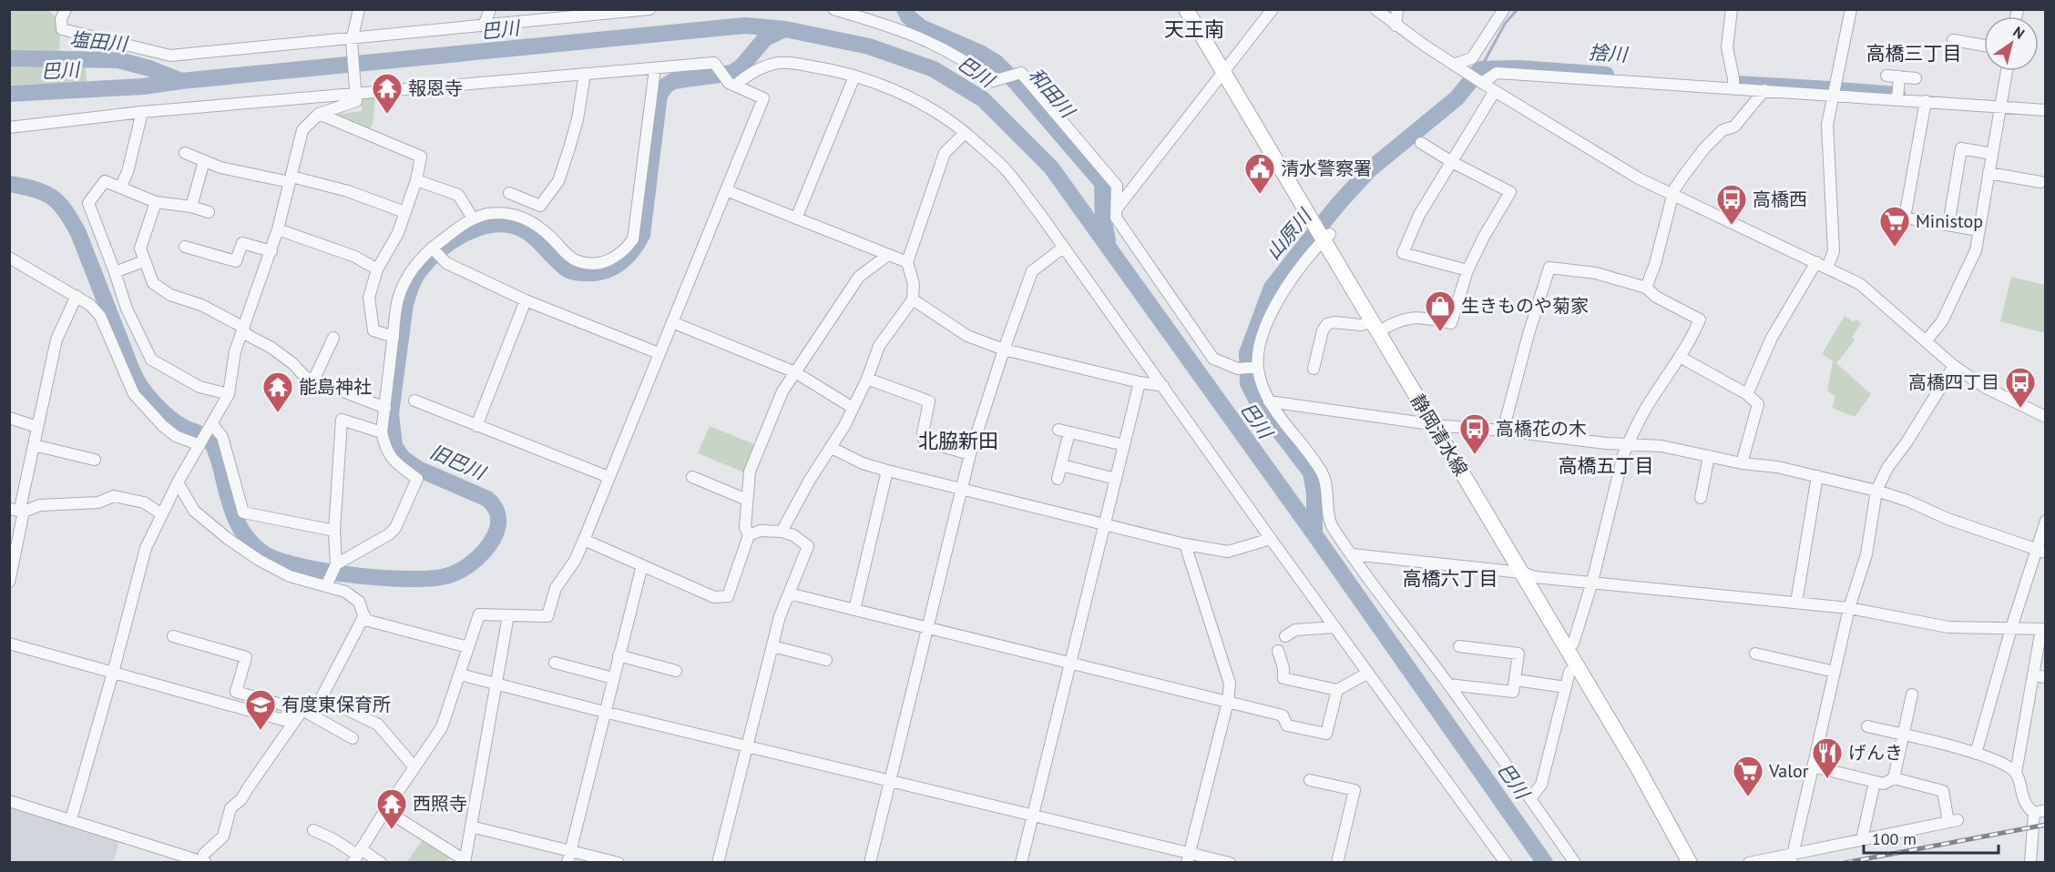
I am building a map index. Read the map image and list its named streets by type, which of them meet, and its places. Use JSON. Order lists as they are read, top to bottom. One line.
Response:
{"streets":{"main road":["静岡清水線"]},"districts":["天王南","高橋三丁目","北脇新田","高橋五丁目","高橋六丁目"],"water":["巴川","塩田川","捨川","和田川","山原川","旧巴川"],"places":{"temple":["報恩寺","能島神社","西照寺"],"public building":["清水警察署"],"bus stop":["高橋西","高橋四丁目","高橋花の木"],"supermarket":["Ministop","Valor"],"shop":["生きものや菊家"],"school or university":["有度東保育所"],"restaurant":["げんき"]},"scale_bar":"100 m","north":"top right"}
